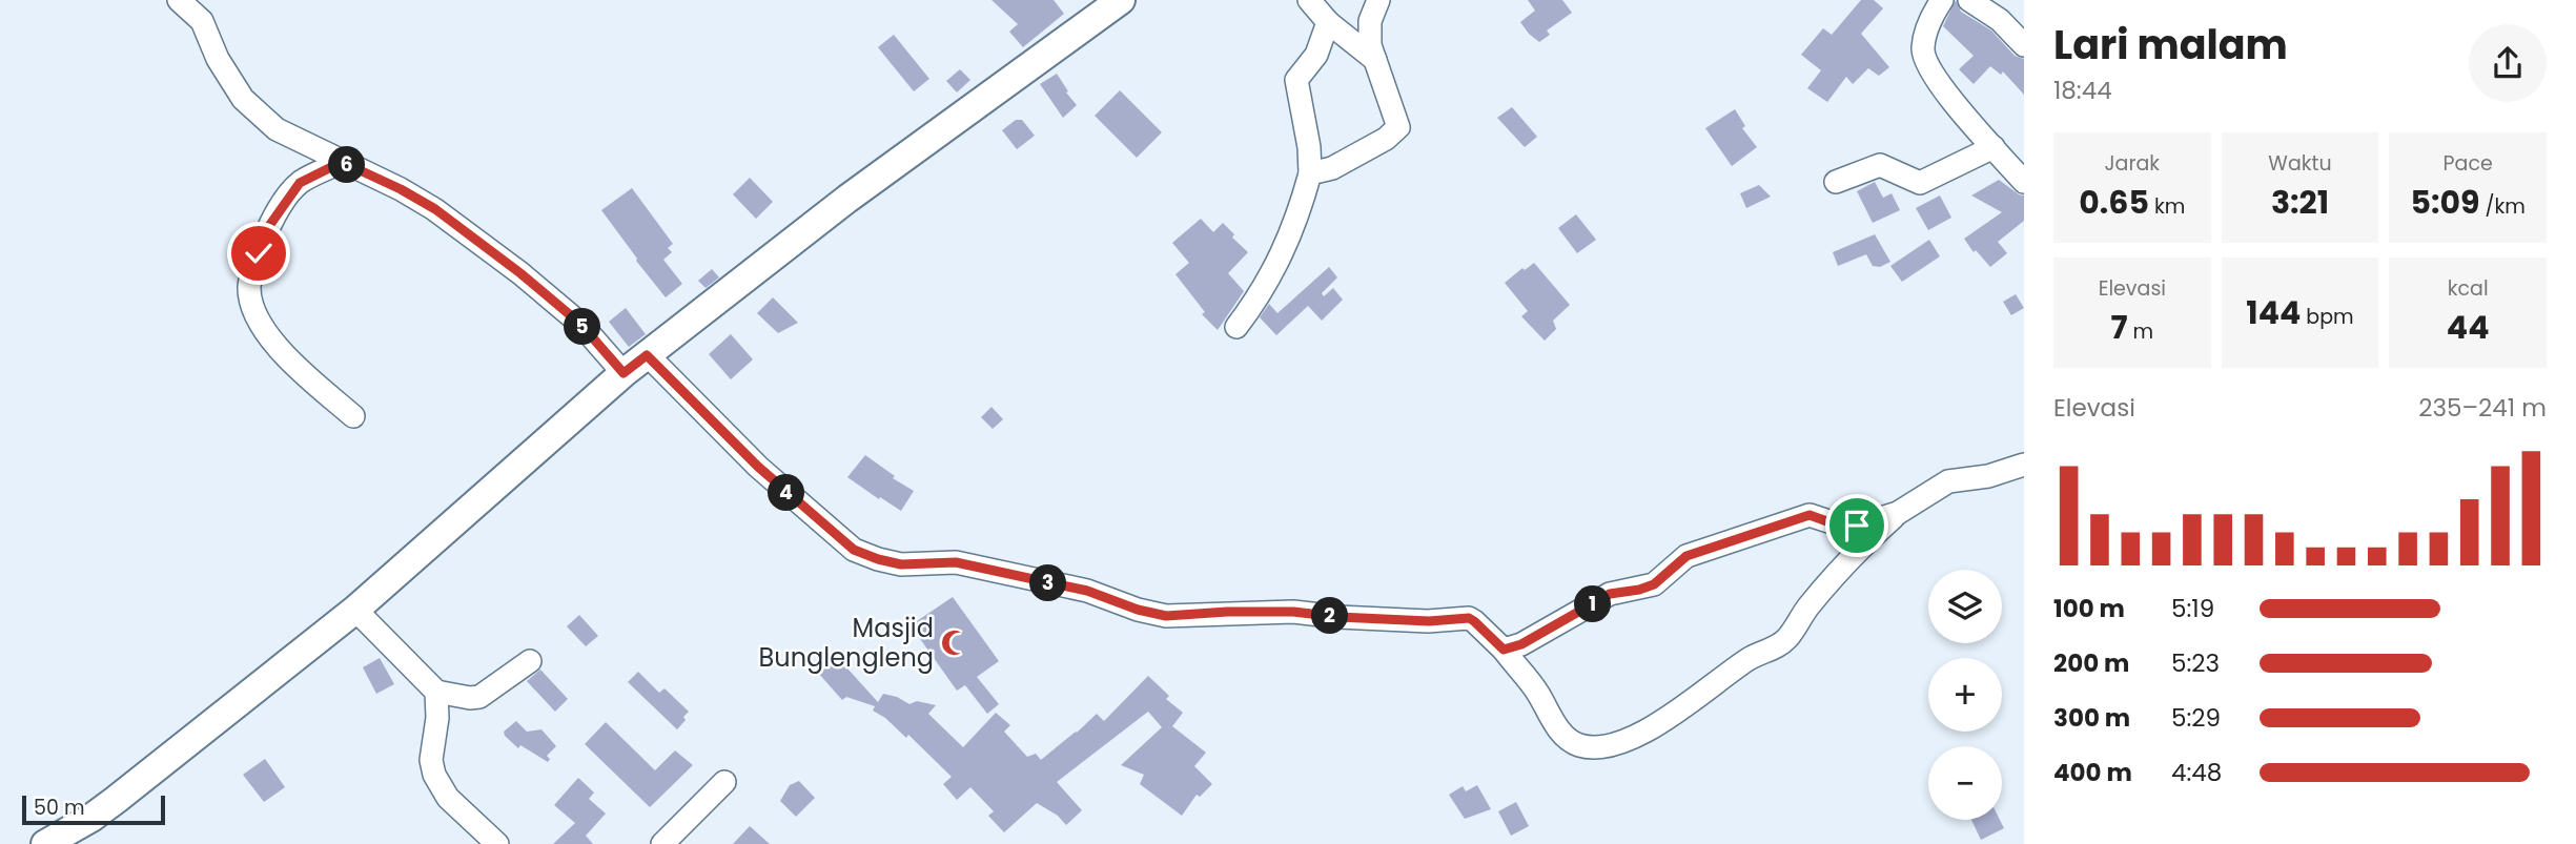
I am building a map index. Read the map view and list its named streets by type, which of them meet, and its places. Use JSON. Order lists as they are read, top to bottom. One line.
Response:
{"places":{"mosque":["Masjid Bunglengleng"]},"scale_bar":"50 m","page":{"heading":["Lari malam","18:44"],"stats":[["Jarak","0.65 km"],["Waktu","3:21"],["Pace","5:09 /km"],["Elevasi","7 m"],["144 bpm"],["kcal","44"]],"pins":["6","5","4","3","1","2"],"chart":["Elevasi","235–241 m"],"map_buttons":["+","−"],"list":[{"name":"100 m","note":"5:19"},{"name":"200 m","note":"5:23"},{"name":"300 m","note":"5:29"},{"name":"400 m","note":"4:48"}],"scale":"50 m"}}
